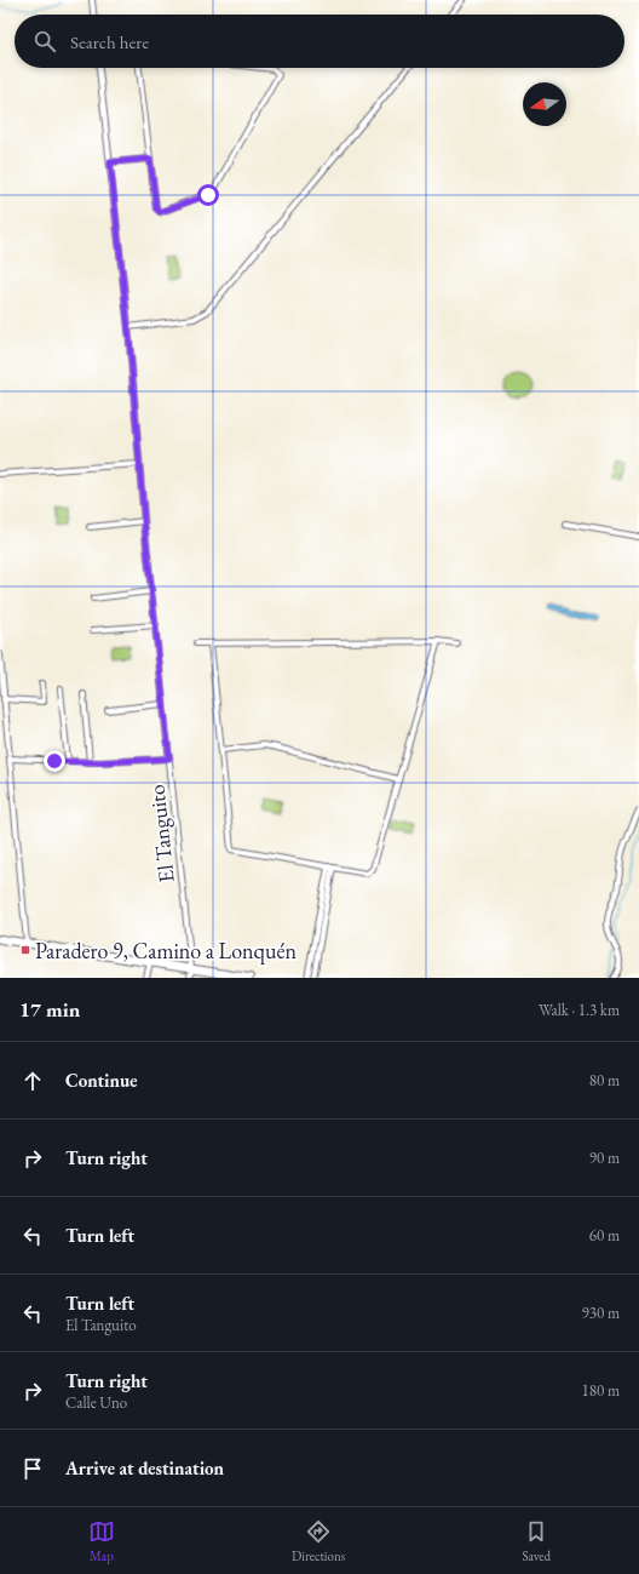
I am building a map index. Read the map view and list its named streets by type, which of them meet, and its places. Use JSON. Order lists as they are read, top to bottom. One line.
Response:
{"streets":{"street":["El Tanguito"]},"places":{"transit":["Paradero 9, Camino a Lonquén"]},"north":"left","page":{"search":"Search here","heading":["17 min","Walk · 1.3 km"],"list":[["Continue","80 m"],["Turn right","90 m"],["Turn left","60 m"],["Turn left","El Tanguito","930 m"],["Turn right","Calle Uno","180 m"],"Arrive at destination"],"nav":["Map","Directions","Saved"]}}
